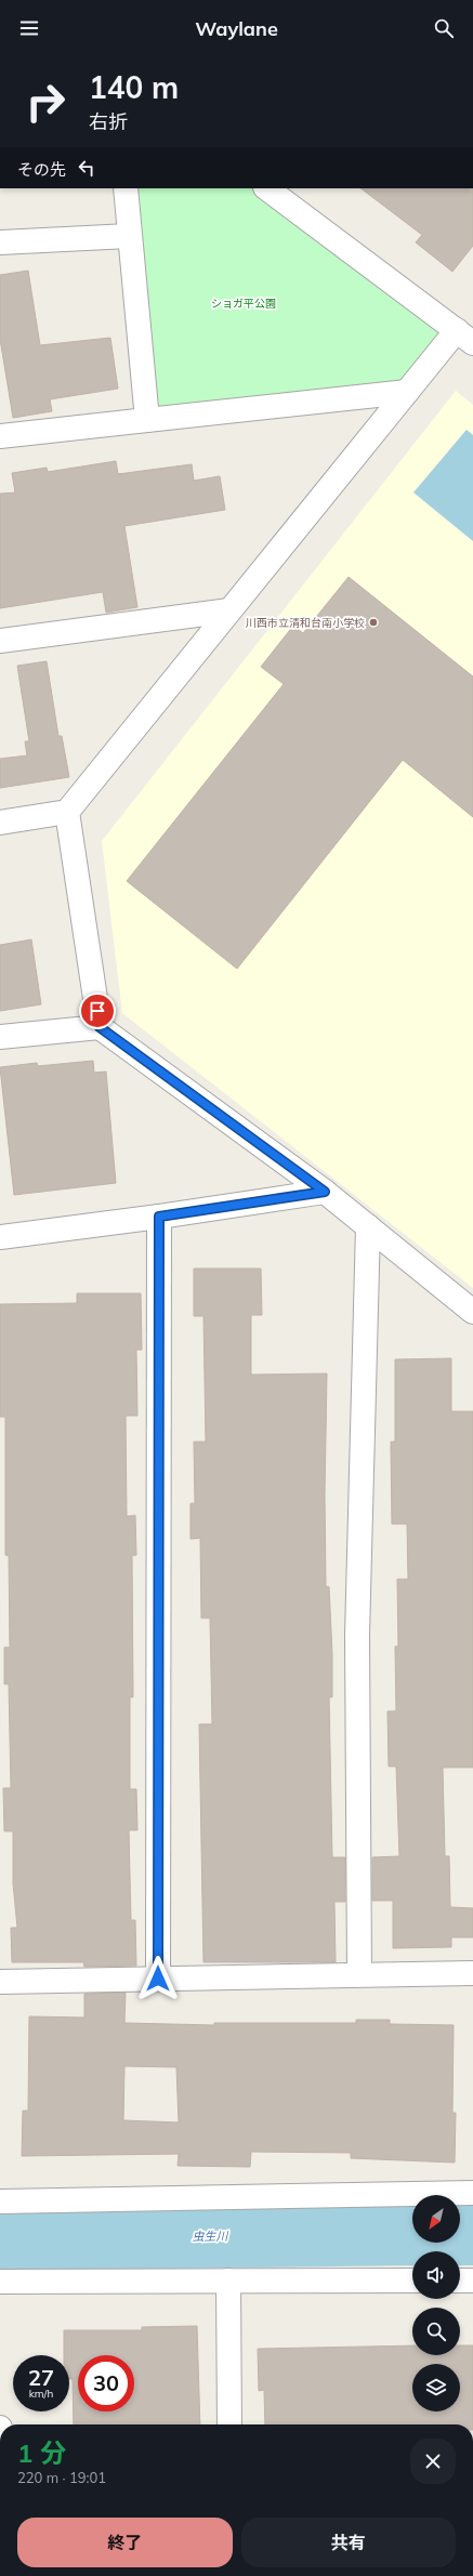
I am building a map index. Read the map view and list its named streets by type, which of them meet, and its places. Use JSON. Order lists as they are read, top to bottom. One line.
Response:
{"water":["虫生川"],"parks":["ショガ平公園"],"places":["川西市立清和台南小学校"],"north":"bottom left","page":{"header":"Waylane","turn":["140 m","右折"],"then":"その先","speed":"27 km/h","limit":"30","heading":["1 分","220 m · 19:01"],"buttons":["終了","共有"]}}
